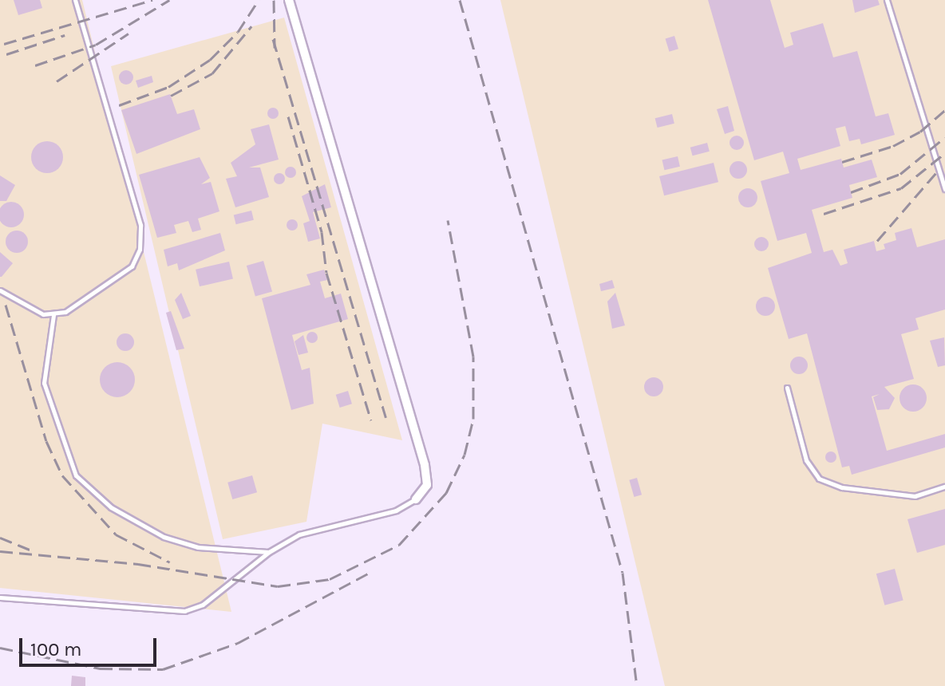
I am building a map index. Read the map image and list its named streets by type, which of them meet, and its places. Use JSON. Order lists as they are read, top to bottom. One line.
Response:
{"scale_bar":"100 m"}
